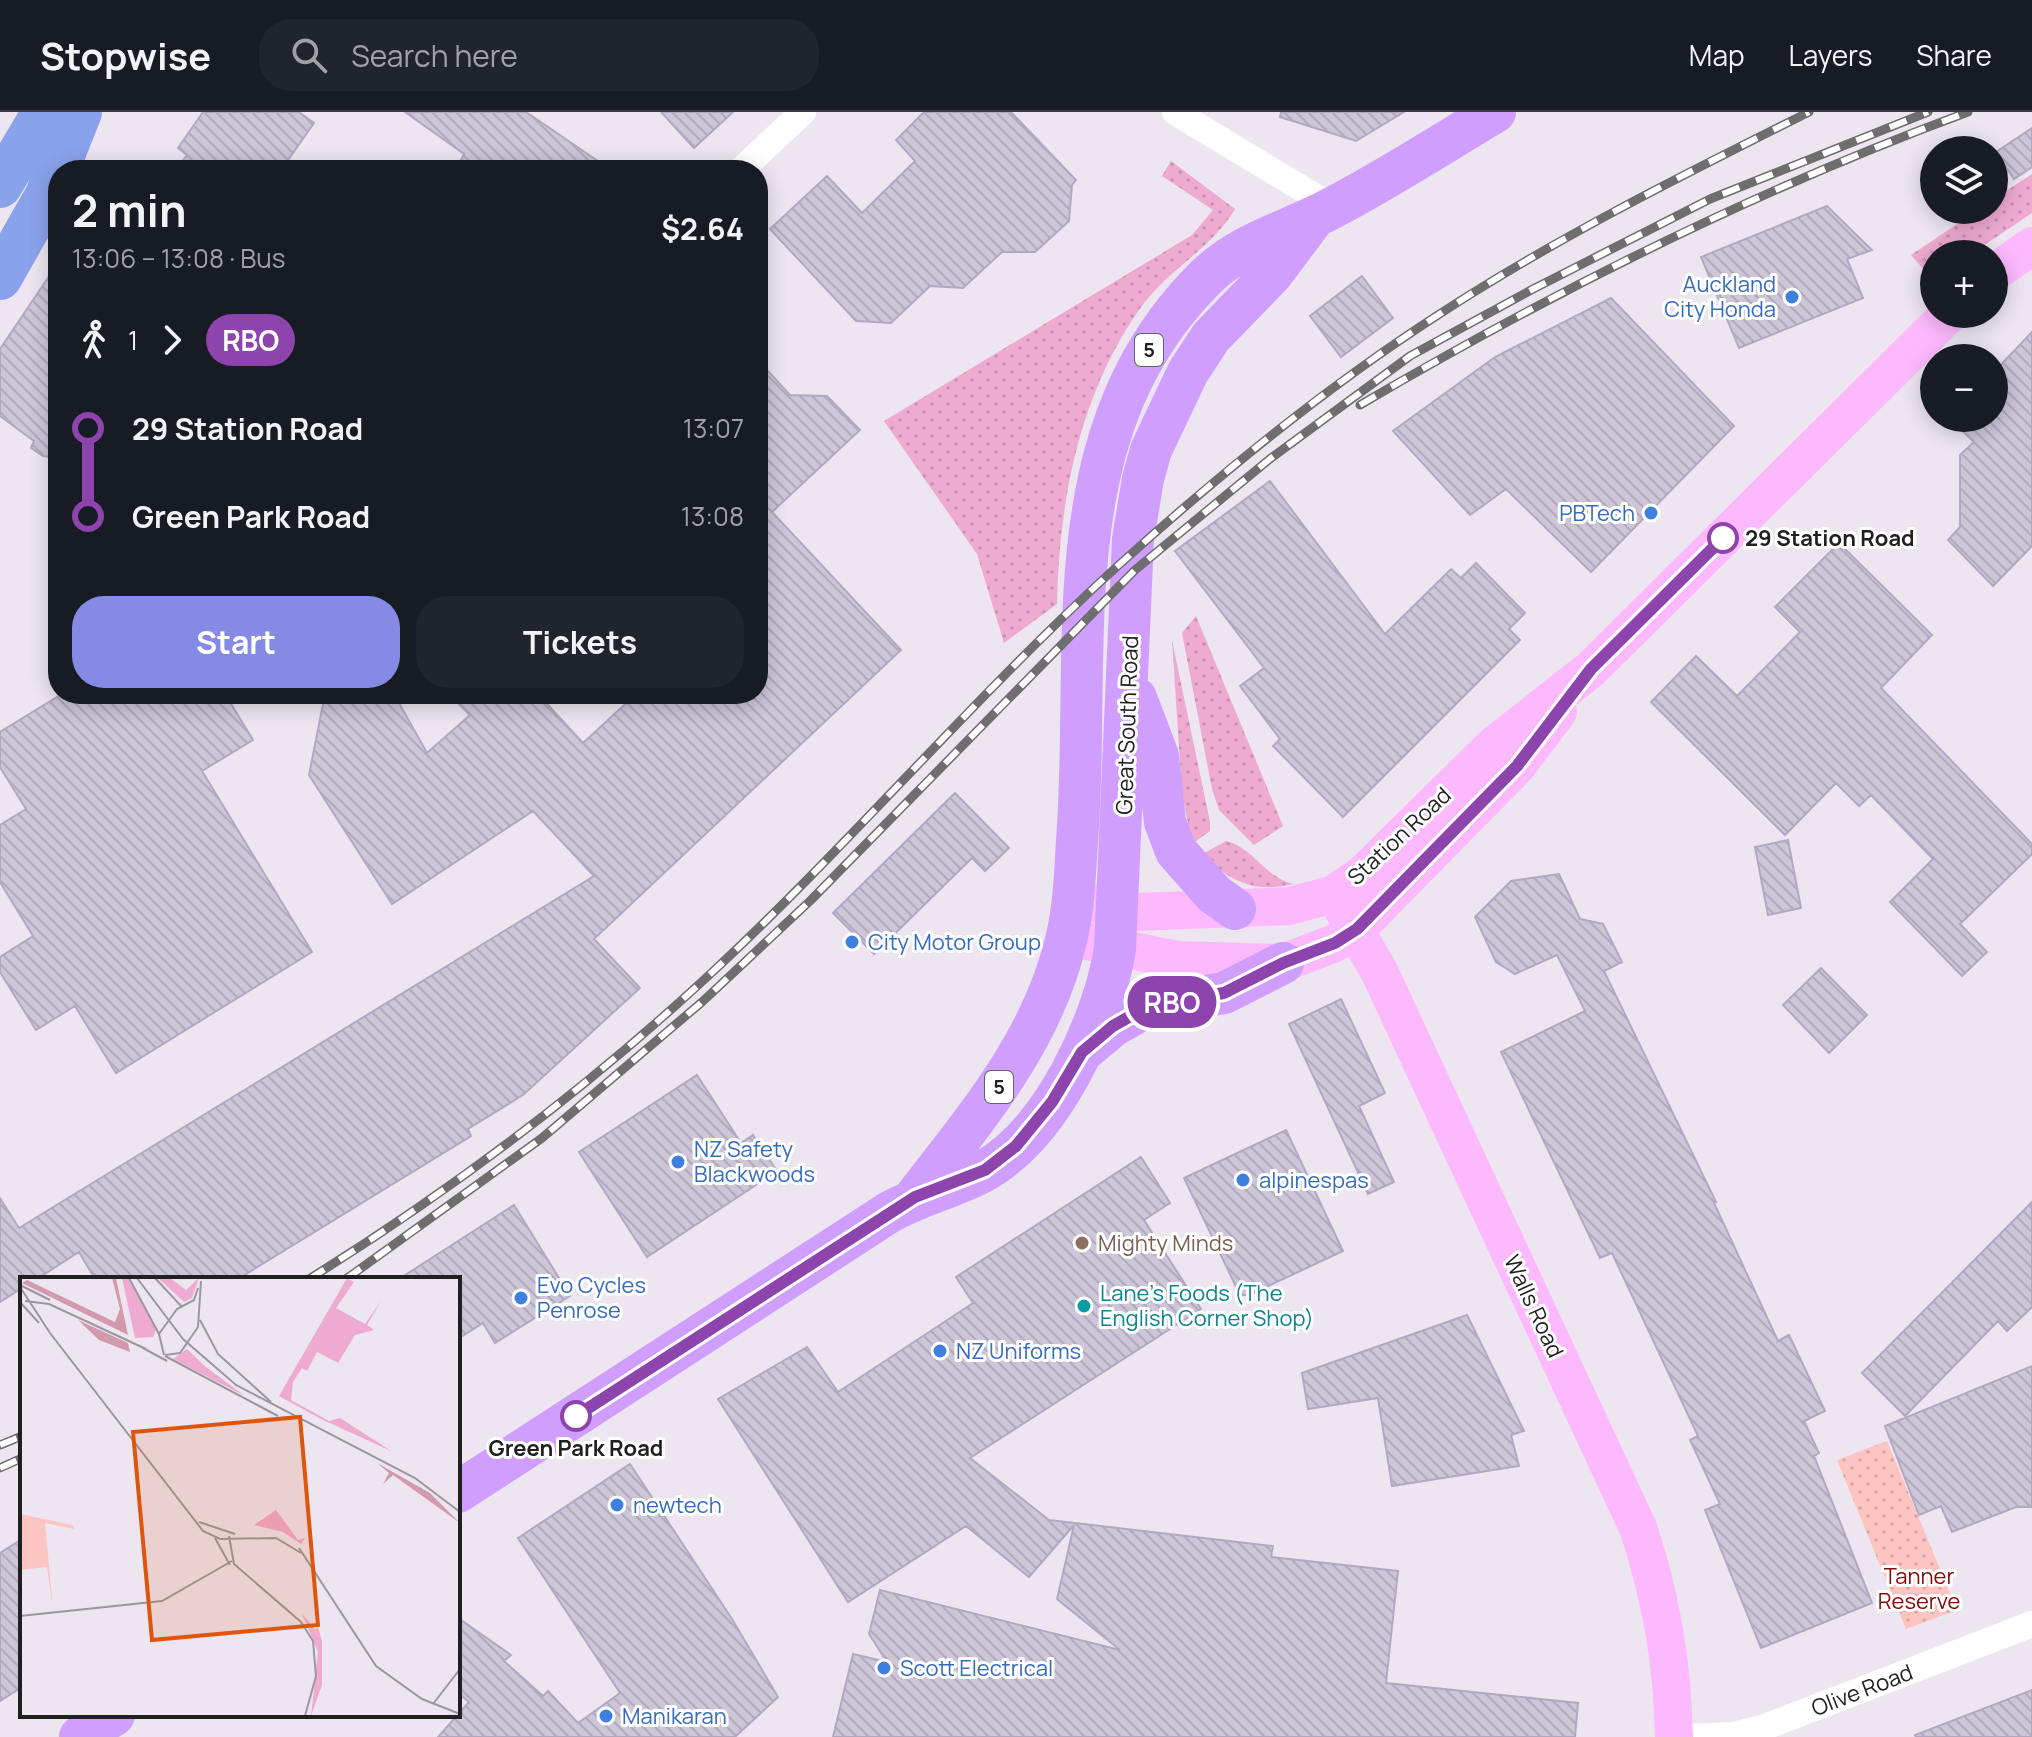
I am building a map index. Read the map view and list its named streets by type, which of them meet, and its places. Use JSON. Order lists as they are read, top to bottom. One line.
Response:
{"streets":{"main road":["5","Great South Road","Station Road","Walls Road"],"street":["Olive Road"]},"crossings":[["Great South Road","Station Road"],["Station Road","Walls Road"]],"parks":["Tanner Reserve"],"places":["Auckland City Honda","PBTech","29 Station Road","City Motor Group","NZ Safety Blackwoods","alpinespas","Mighty Minds","Evo Cycles Penrose","Lane's Foods (The English Corner Shop)","NZ Uniforms","Green Park Road","newtech","Scott Electrical","Manikaran"],"lines":["bus line RBO"],"page":{"header":"Stopwise","search":"Search here","nav":["Map","Layers","Share"],"on_map":"RBO","map_buttons":["+","−"],"heading":["2 min","13:06 – 13:08 · Bus","$2.64"],"legs":["1","RBO"],"list":[{"name":"29 Station Road","value":"13:07"},{"name":"Green Park Road","value":"13:08"}],"buttons":["Start","Tickets"]}}
